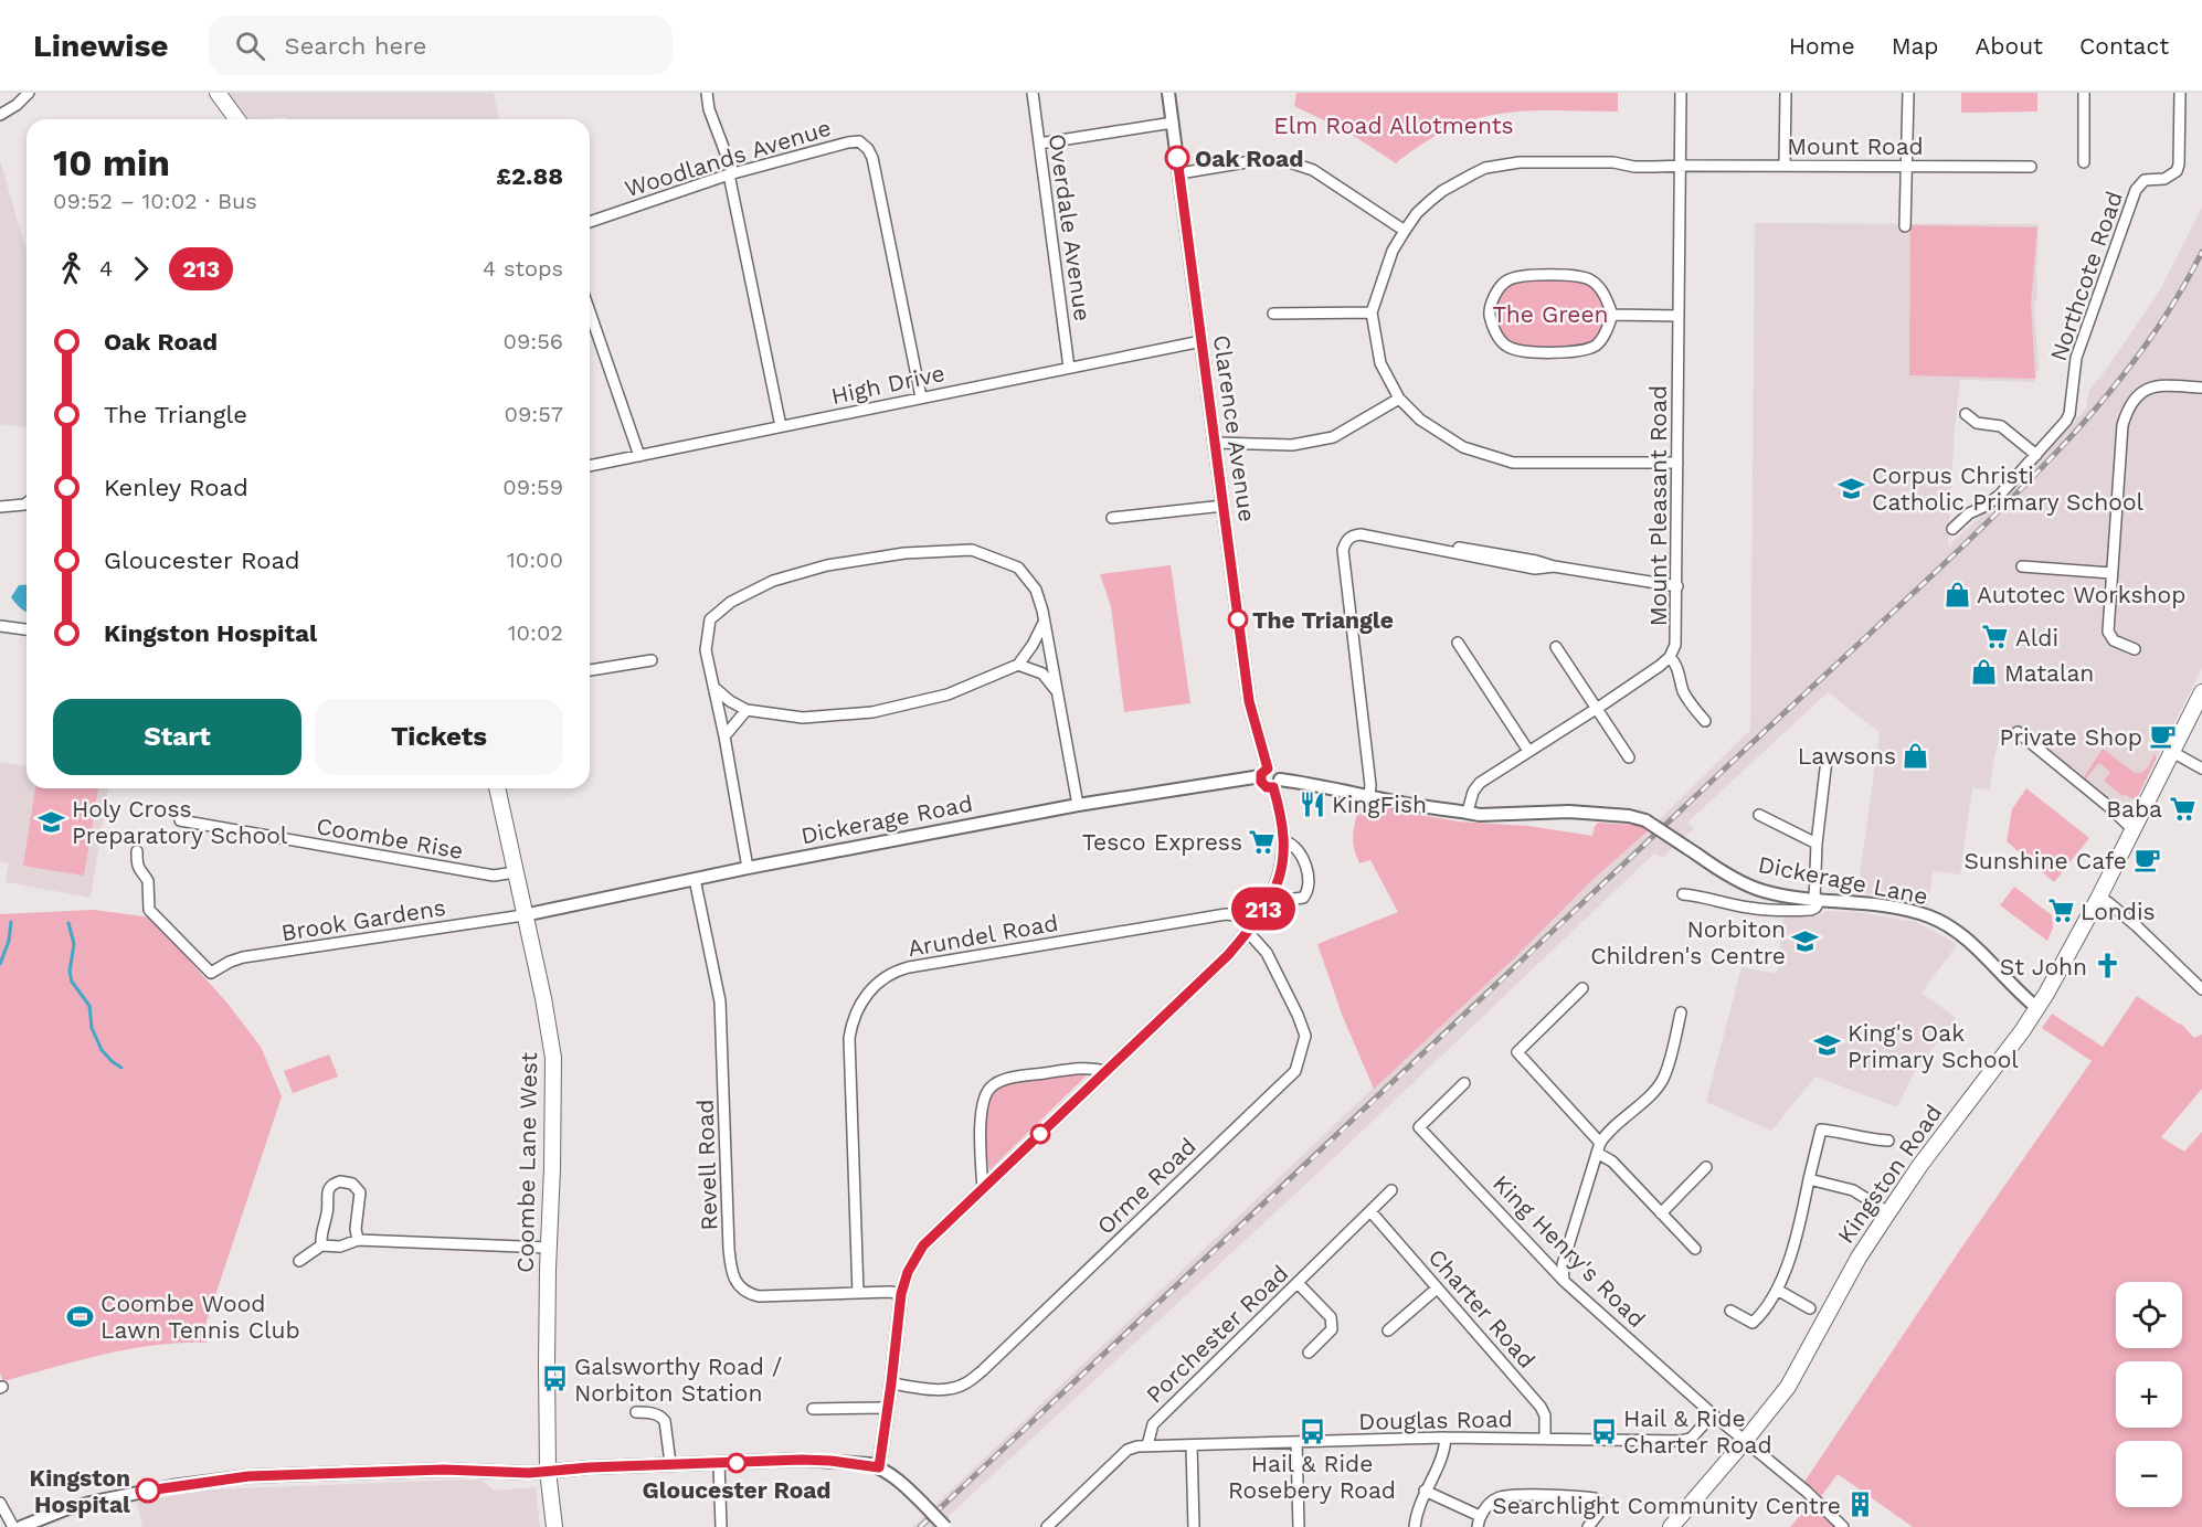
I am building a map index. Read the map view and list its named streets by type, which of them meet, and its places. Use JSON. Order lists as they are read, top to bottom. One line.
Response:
{"streets":{"main road":["Coombe Lane West","Kingston Road"],"street":["Mount Road","Woodlands Avenue","Overdale Avenue","Northcote Road","High Drive","Clarence Avenue","Mount Pleasant Road","Dickerage Road","Coombe Rise","Dickerage Lane","Brook Gardens","Arundel Road","Revell Road","Orme Road","King Henry's Road","Charter Road","Porchester Road","Douglas Road"]},"crossings":[["Mount Road","Mount Pleasant Road"],["Woodlands Avenue","High Drive"],["Overdale Avenue","High Drive"],["High Drive","Clarence Avenue"],["Clarence Avenue","Dickerage Road"],["Mount Pleasant Road","Dickerage Lane"],["Dickerage Road","Brook Gardens"],["Dickerage Road","Coombe Lane West"],["Dickerage Road","Revell Road"],["Coombe Rise","Coombe Lane West"],["Dickerage Lane","Kingston Road"],["Brook Gardens","Coombe Lane West"],["Arundel Road","Revell Road"],["Arundel Road","Orme Road"],["Kingston Road","King Henry's Road"],["King Henry's Road","Douglas Road"],["Charter Road","Porchester Road"],["Charter Road","Douglas Road"],["Porchester Road","Douglas Road"]],"parks":["Elm Road Allotments","The Green"],"places":{"other":["Oak Road","The Triangle","Gloucester Road","Kingston Hospital"],"school or university":["Corpus Christi Catholic Primary School","Holy Cross Preparatory School","Norbiton Children's Centre","King's Oak Primary School"],"shop":["Autotec Workshop","Matalan","Lawsons"],"supermarket":["Aldi","Baba","Tesco Express","Londis"],"cafe":["Private Shop","Sunshine Cafe"],"restaurant":["KingFish"],"church":["St John"],"sports":["Coombe Wood Lawn Tennis Club"],"bus stop":["Galsworthy Road / Norbiton Station","Hail & Ride Charter Road","Hail & Ride Rosebery Road"],"building":["Searchlight Community Centre"]},"lines":["bus line 213"],"page":{"header":"Linewise","search":"Search here","nav":["Home","Map","About","Contact"],"on_map":"213","heading":["10 min","09:52 – 10:02 · Bus","£2.88"],"legs":["4","213","4 stops"],"list":[{"name":"Oak Road","value":"09:56"},{"name":"The Triangle","value":"09:57"},{"name":"Kenley Road","value":"09:59"},{"name":"Gloucester Road","value":"10:00"},{"name":"Kingston Hospital","value":"10:02"}],"buttons":["Start","Tickets"],"map_buttons":["+","−"]}}
